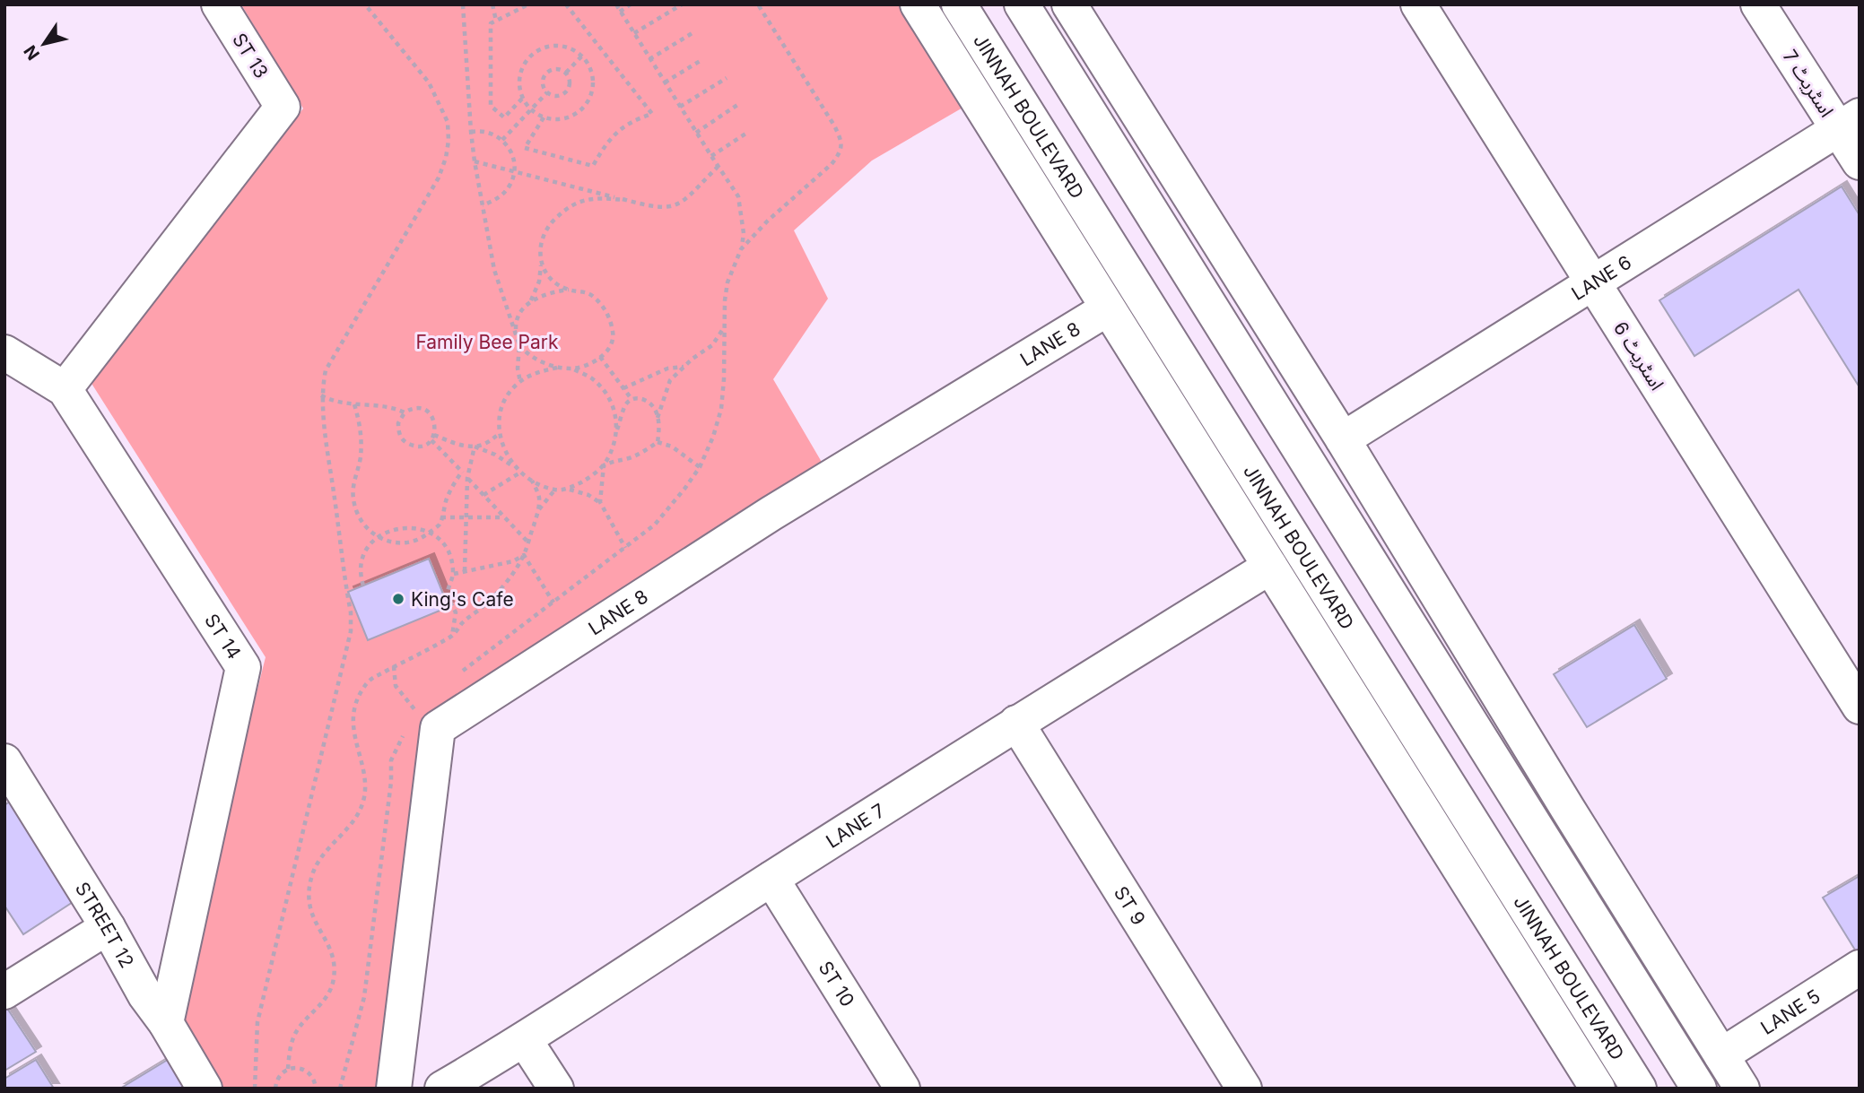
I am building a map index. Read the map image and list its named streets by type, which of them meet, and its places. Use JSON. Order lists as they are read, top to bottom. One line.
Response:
{"streets":{"street":["ST 13","اسٹریٹ 7","JINNAH BOULEVARD","LANE 6","LANE 8","اسٹریٹ 6","ST 14","LANE 7","ST 9","STREET 12","ST 10","LANE 5"]},"crossings":[["ST 13","ST 14"],["اسٹریٹ 7","LANE 6"],["LANE 6","اسٹریٹ 6"],["ST 14","STREET 12"],["LANE 7","ST 9"],["LANE 7","ST 10"]],"parks":["Family Bee Park"],"places":["King's Cafe"],"north":"bottom left"}
